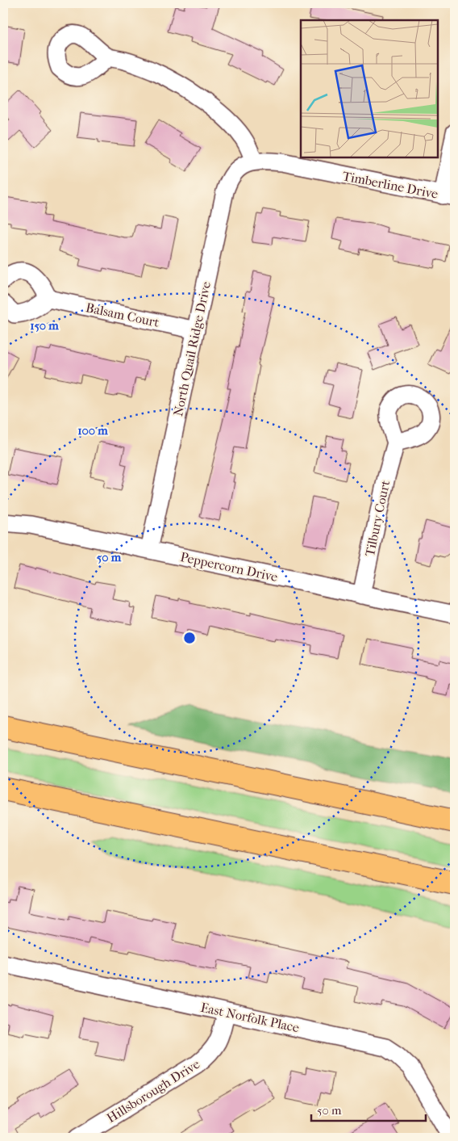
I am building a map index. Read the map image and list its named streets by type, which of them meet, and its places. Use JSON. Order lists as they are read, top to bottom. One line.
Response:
{"streets":{"street":["Timberline Drive","Balsam Court","North Quail Ridge Drive","Tilbury Court","Peppercorn Drive","East Norfolk Place","Hillsborough Drive"]},"crossings":[["Timberline Drive","North Quail Ridge Drive"],["Balsam Court","North Quail Ridge Drive"],["North Quail Ridge Drive","Peppercorn Drive"],["Tilbury Court","Peppercorn Drive"],["East Norfolk Place","Hillsborough Drive"]],"scale_bar":"50 m","rings":["150 m","100 m","50 m"]}
